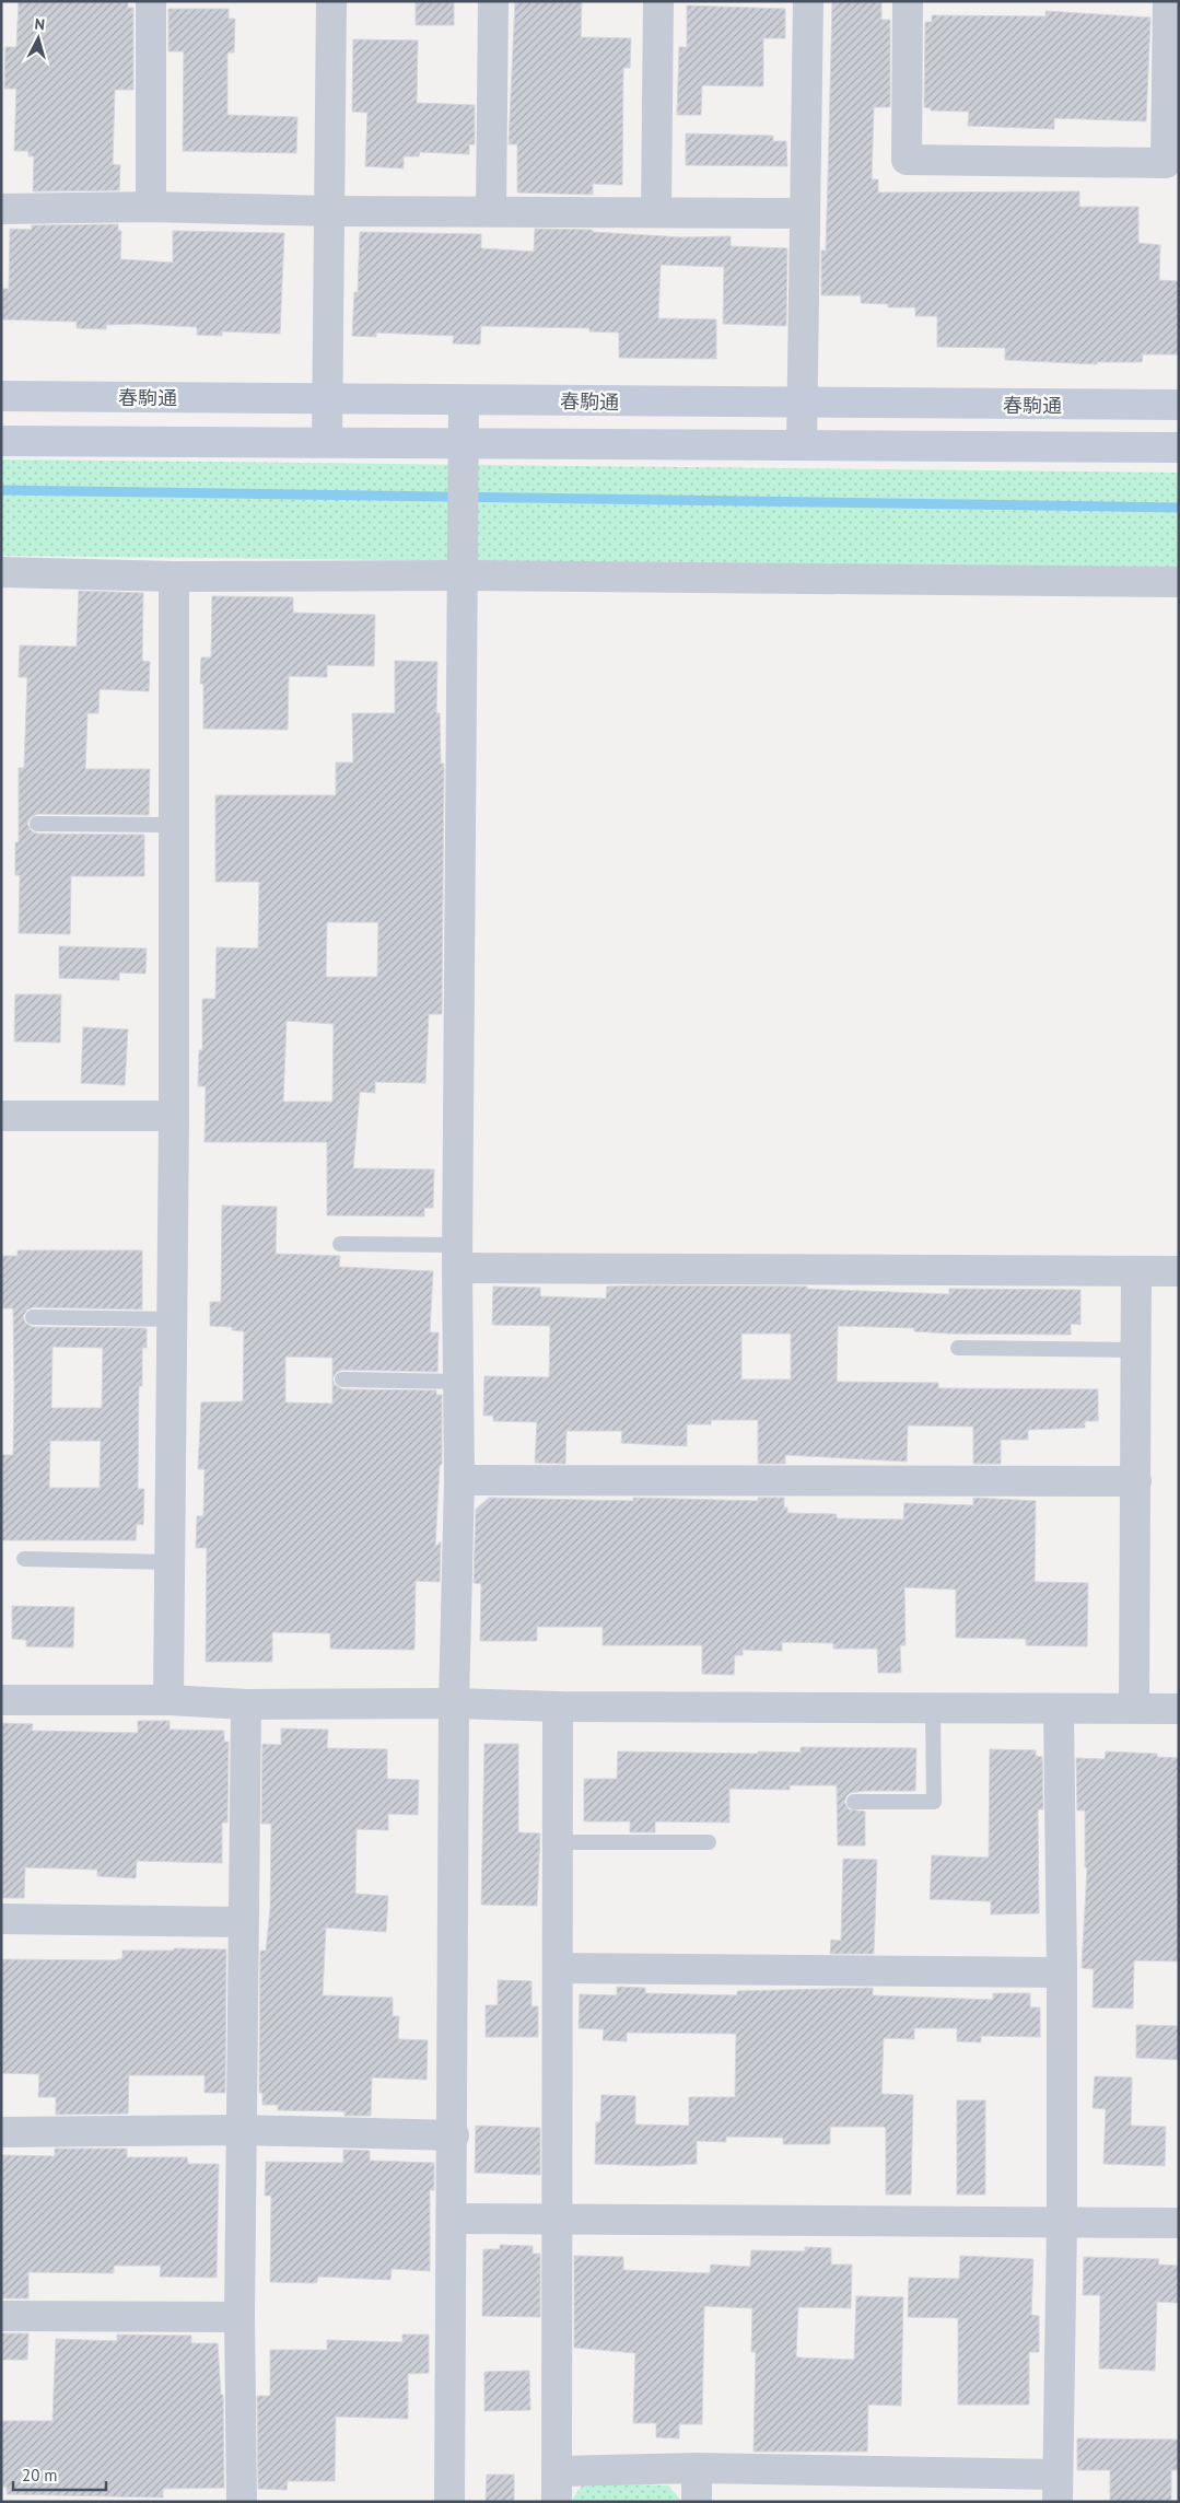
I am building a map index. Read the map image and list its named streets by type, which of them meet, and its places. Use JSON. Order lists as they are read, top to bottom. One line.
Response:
{"streets":{"street":["春駒通"]},"scale_bar":"20 m","north":"top"}
